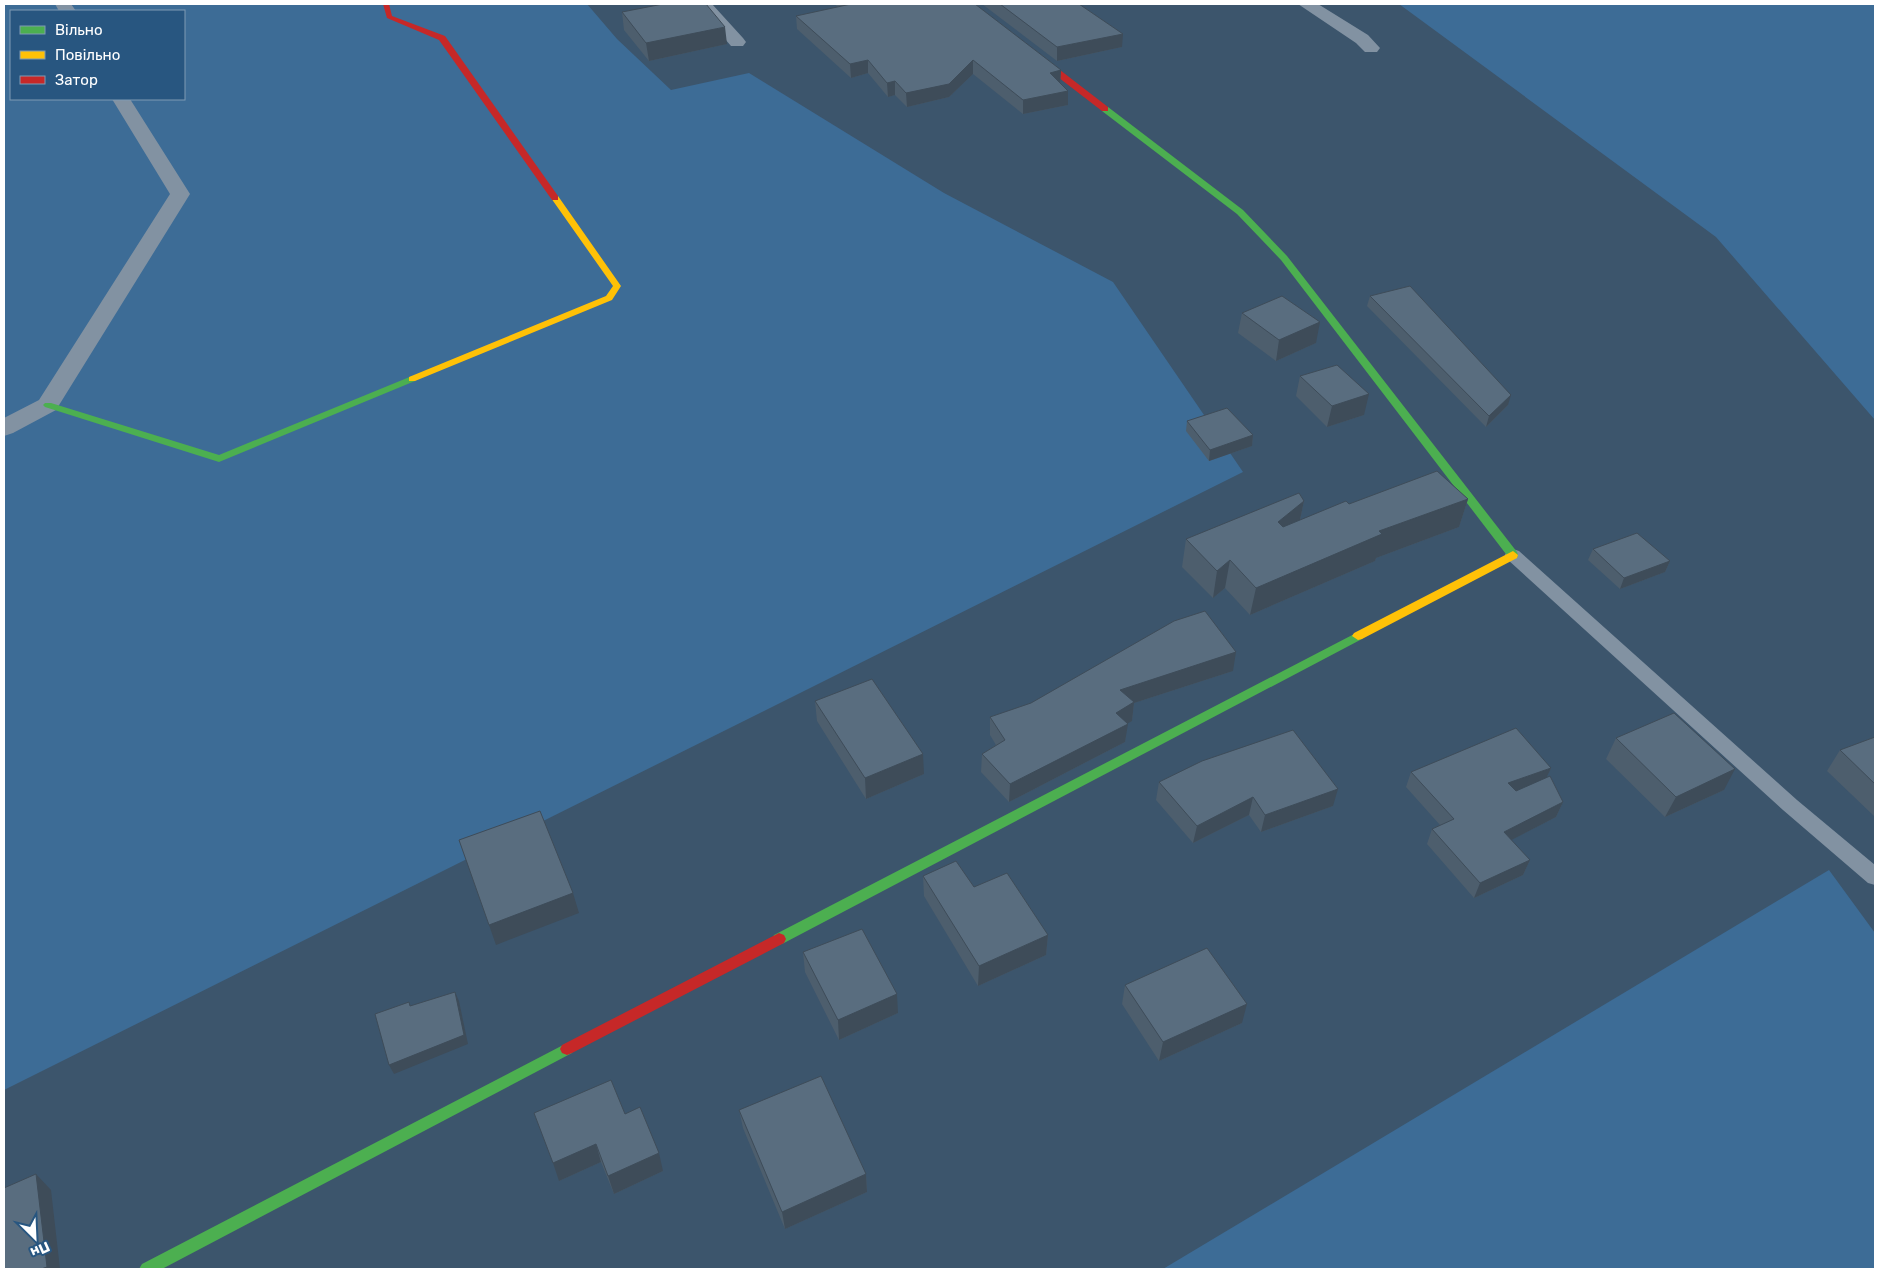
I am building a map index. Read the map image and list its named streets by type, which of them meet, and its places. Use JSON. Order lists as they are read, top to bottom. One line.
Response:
{"legend":["Вільно","Повільно","Затор"],"north":"bottom right"}
